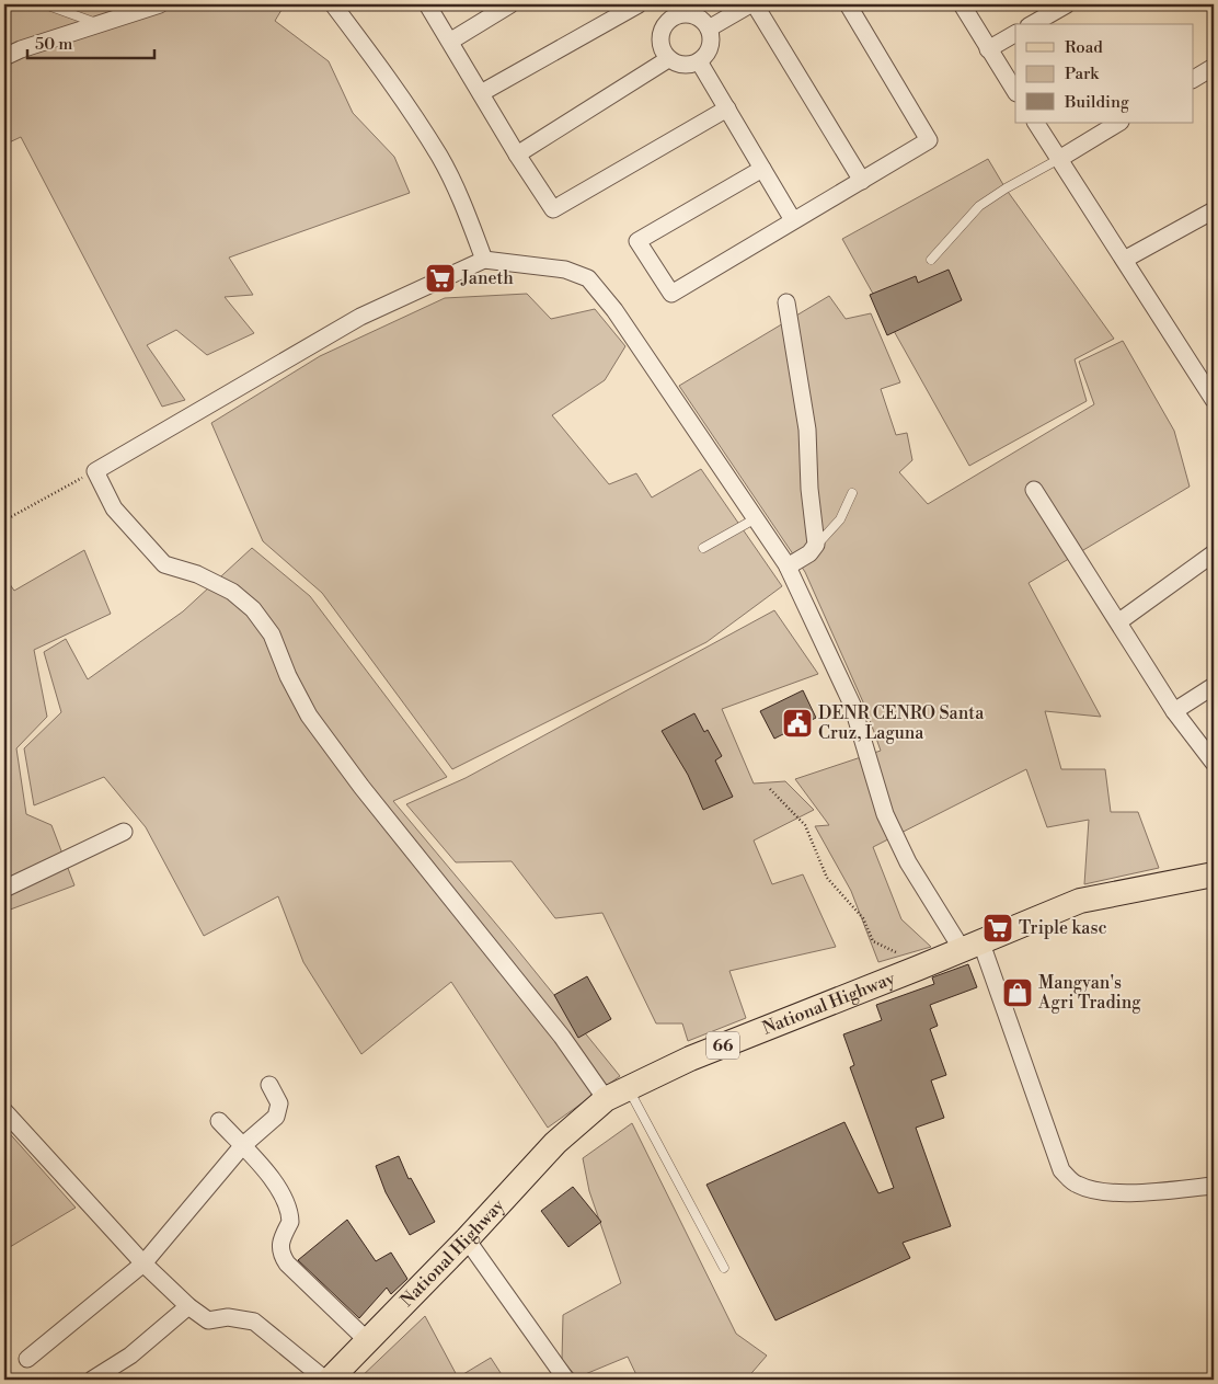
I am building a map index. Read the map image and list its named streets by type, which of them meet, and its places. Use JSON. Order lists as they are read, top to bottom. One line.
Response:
{"streets":{"main road":["National Highway","66"]},"places":{"supermarket":["Janeth","Triple kasc"],"public building":["DENR CENRO Santa Cruz, Laguna"],"shop":["Mangyan's Agri Trading"]},"legend":["Road","Park","Building"],"scale_bar":"50 m"}
